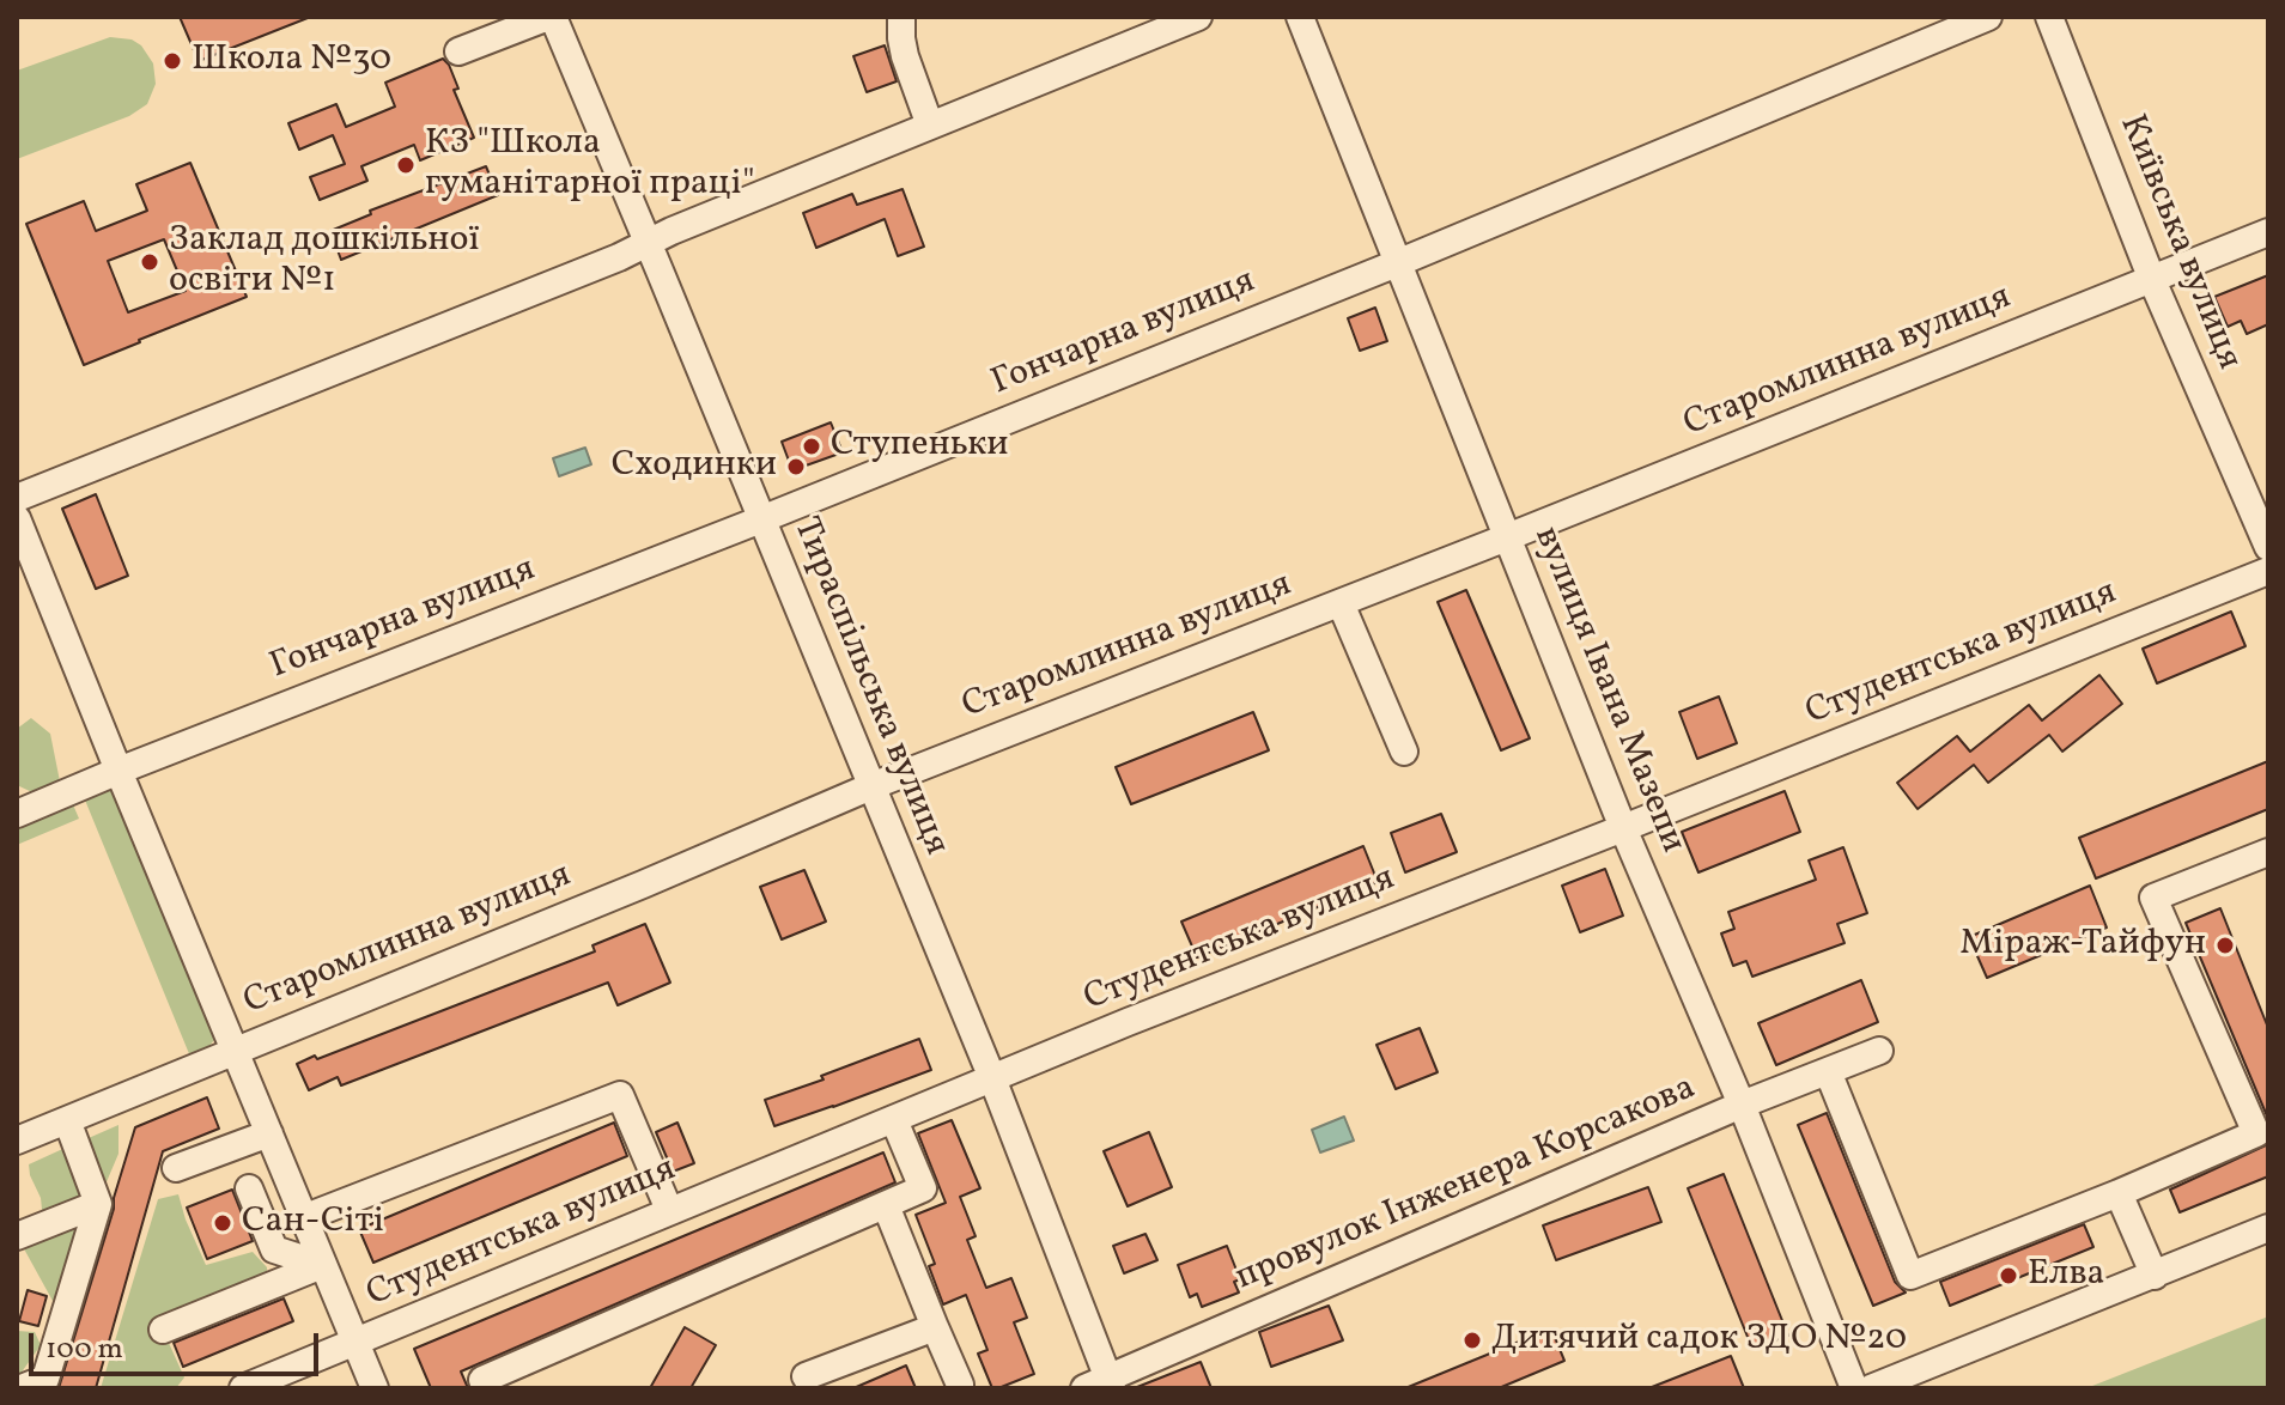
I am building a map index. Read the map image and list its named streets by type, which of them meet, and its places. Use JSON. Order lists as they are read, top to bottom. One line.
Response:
{"streets":{"street":["Київська вулиця","Гончарна вулиця","Старомлинна вулиця","Студентська вулиця","Тираспільська вулиця","вулиця Івана Мазепи","провулок Інженера Корсакова"]},"crossings":[["Київська вулиця","Старомлинна вулиця"],["Гончарна вулиця","Тираспільська вулиця"],["Гончарна вулиця","вулиця Івана Мазепи"],["Старомлинна вулиця","Тираспільська вулиця"],["Старомлинна вулиця","вулиця Івана Мазепи"],["Студентська вулиця","Тираспільська вулиця"],["Студентська вулиця","вулиця Івана Мазепи"],["Тираспільська вулиця","провулок Інженера Корсакова"],["вулиця Івана Мазепи","провулок Інженера Корсакова"]],"places":["Школа №30","КЗ \"Школа гуманітарної праці\"","Заклад дошкільної освіти №1","Ступеньки","Сходинки","Міраж-Тайфун","Сан-Сіті","Елва","Дитячий садок ЗДО №20"],"scale_bar":"100 m"}
